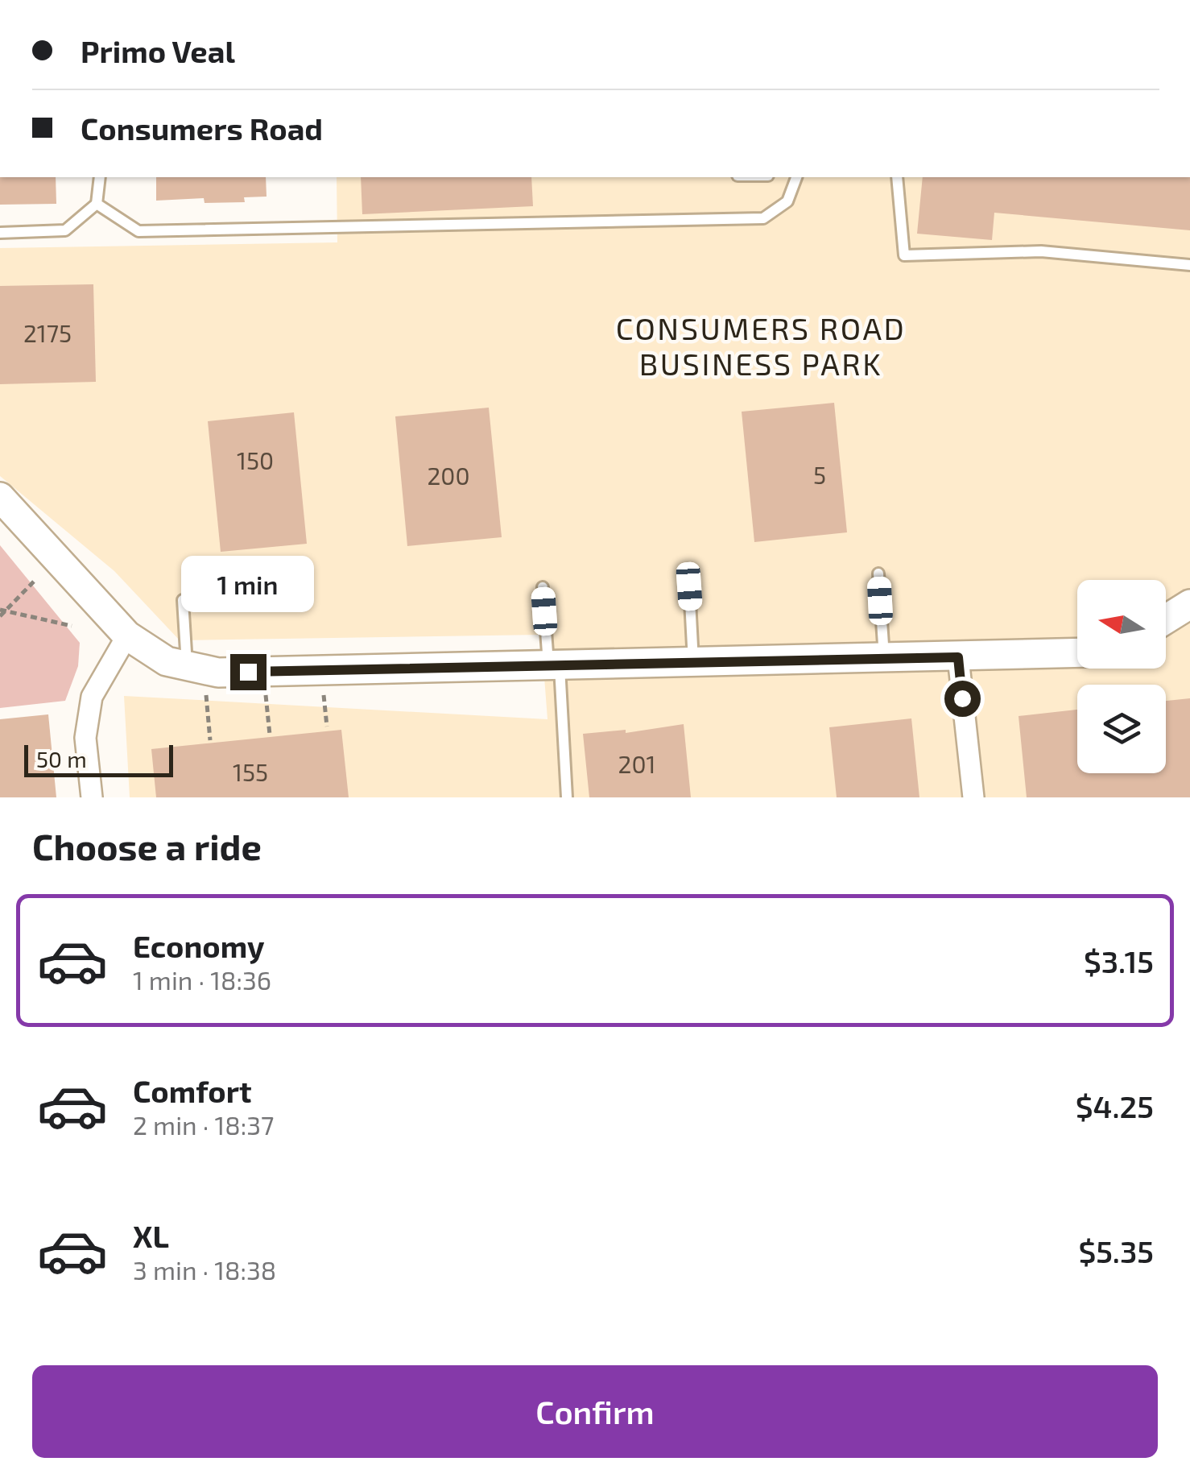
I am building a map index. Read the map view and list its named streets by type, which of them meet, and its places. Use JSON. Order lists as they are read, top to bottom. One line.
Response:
{"districts":["CONSUMERS ROAD BUSINESS PARK"],"house_numbers":["2175","150","5","200","201","155"],"scale_bar":"50 m","north":"left","page":{"banner":["Primo Veal","Consumers Road"],"bubble":"1 min","scale":"50 m","heading":"Choose a ride","list":[{"name":"Economy","note":"1 min · 18:36","value":"$3.15"},{"name":"Comfort","note":"2 min · 18:37","value":"$4.25"},{"name":"XL","note":"3 min · 18:38","value":"$5.35"}],"buttons":"Confirm"}}
